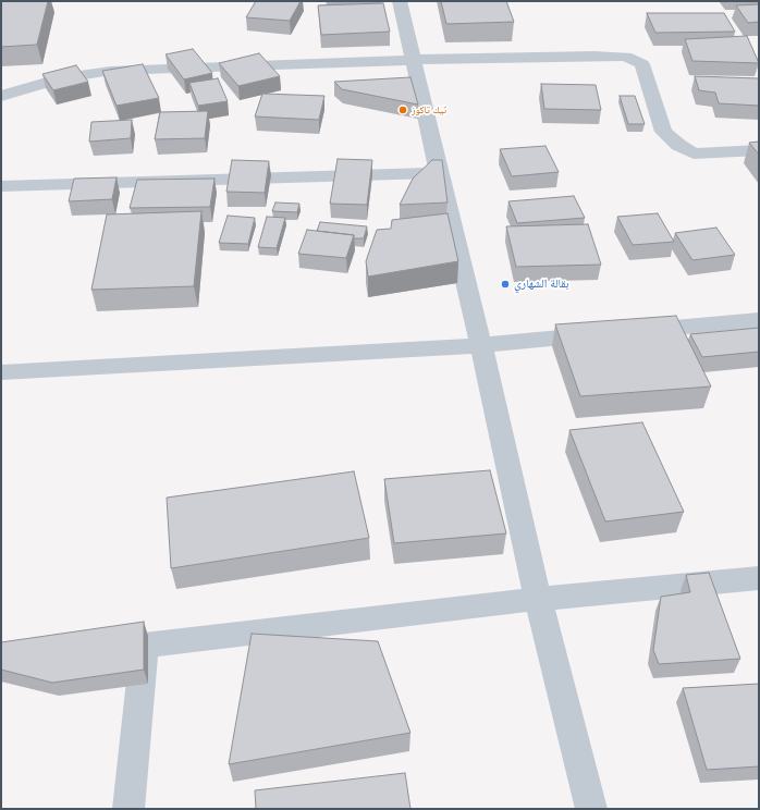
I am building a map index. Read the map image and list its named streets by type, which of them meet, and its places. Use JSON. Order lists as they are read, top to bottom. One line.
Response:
{"places":["تيك تاكوز","بقالة الشهاري"]}
